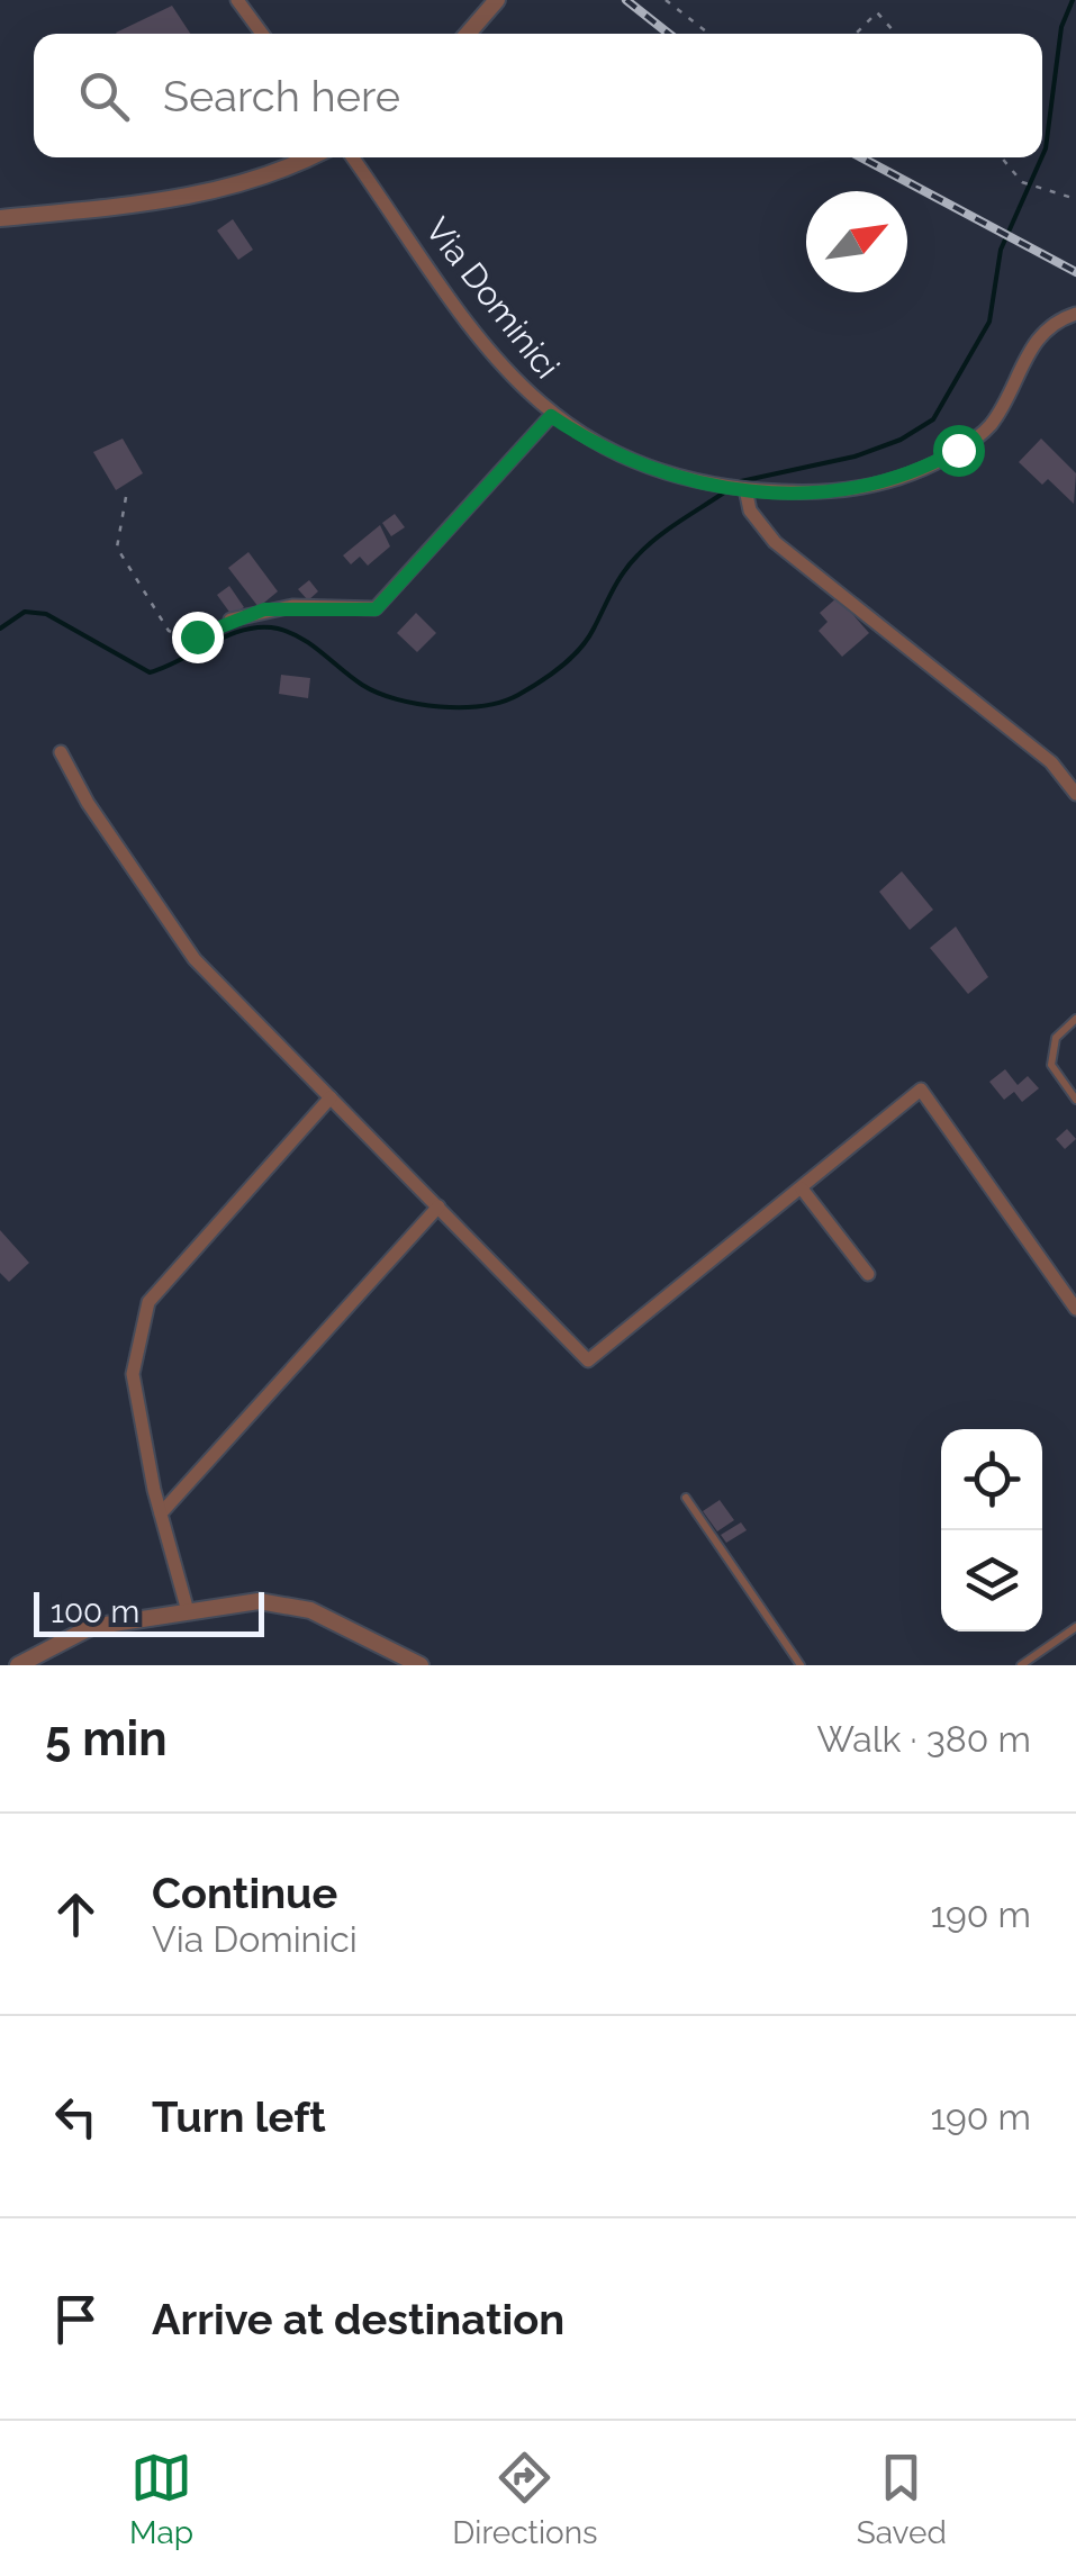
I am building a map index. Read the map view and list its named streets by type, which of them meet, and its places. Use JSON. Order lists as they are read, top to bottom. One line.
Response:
{"streets":{"street":["Via Dominici"]},"scale_bar":"100 m","north":"top right","page":{"search":"Search here","scale":"100 m","heading":["5 min","Walk · 380 m"],"list":[["Continue","Via Dominici","190 m"],["Turn left","190 m"],"Arrive at destination"],"nav":["Map","Directions","Saved"]}}
